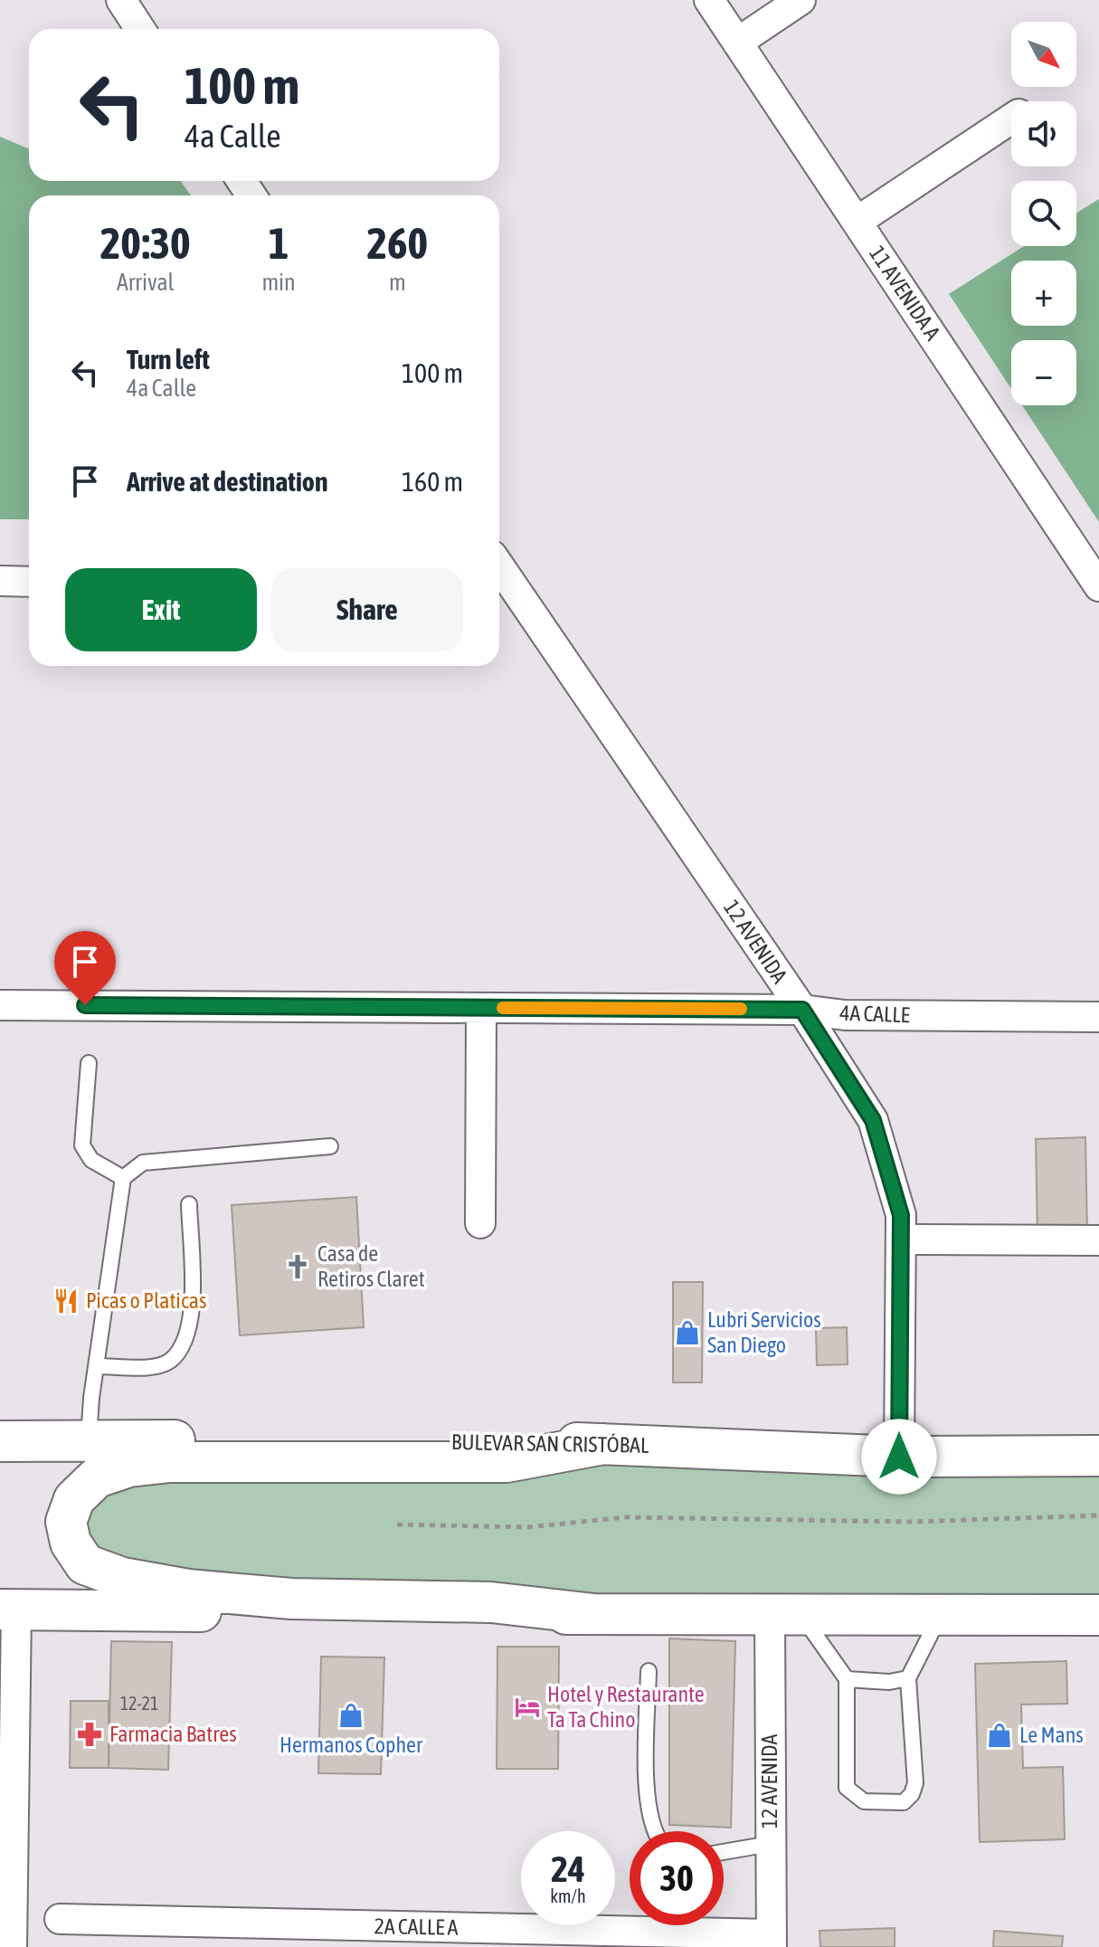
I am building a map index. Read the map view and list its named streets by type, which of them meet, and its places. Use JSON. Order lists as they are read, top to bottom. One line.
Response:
{"streets":{"main road":["BULEVAR SAN CRISTÓBAL"],"street":["11 AVENIDA A","12 AVENIDA","4A CALLE","2A CALLE A"]},"crossings":[["12 AVENIDA","4A CALLE"],["12 AVENIDA","BULEVAR SAN CRISTÓBAL"],["12 AVENIDA","2A CALLE A"]],"places":{"church":["Casa de Retiros Claret"],"restaurant":["Picas o Platicas"],"shop":["Lubri Servicios San Diego","Hermanos Copher","Le Mans"],"hotel":["Hotel y Restaurante Ta Ta Chino"],"pharmacy":["Farmacia Batres"]},"house_numbers":["12-21"],"north":"bottom right","page":{"map_buttons":["+","−"],"turn":["100 m","4a Calle"],"eta":["20:30","Arrival","1","min","260","m"],"list":[{"name":"Turn left","note":"4a Calle","value":"100 m"},{"name":"Arrive at destination","value":"160 m"}],"buttons":["Exit","Share"],"speed":"24 km/h","limit":"30"}}
